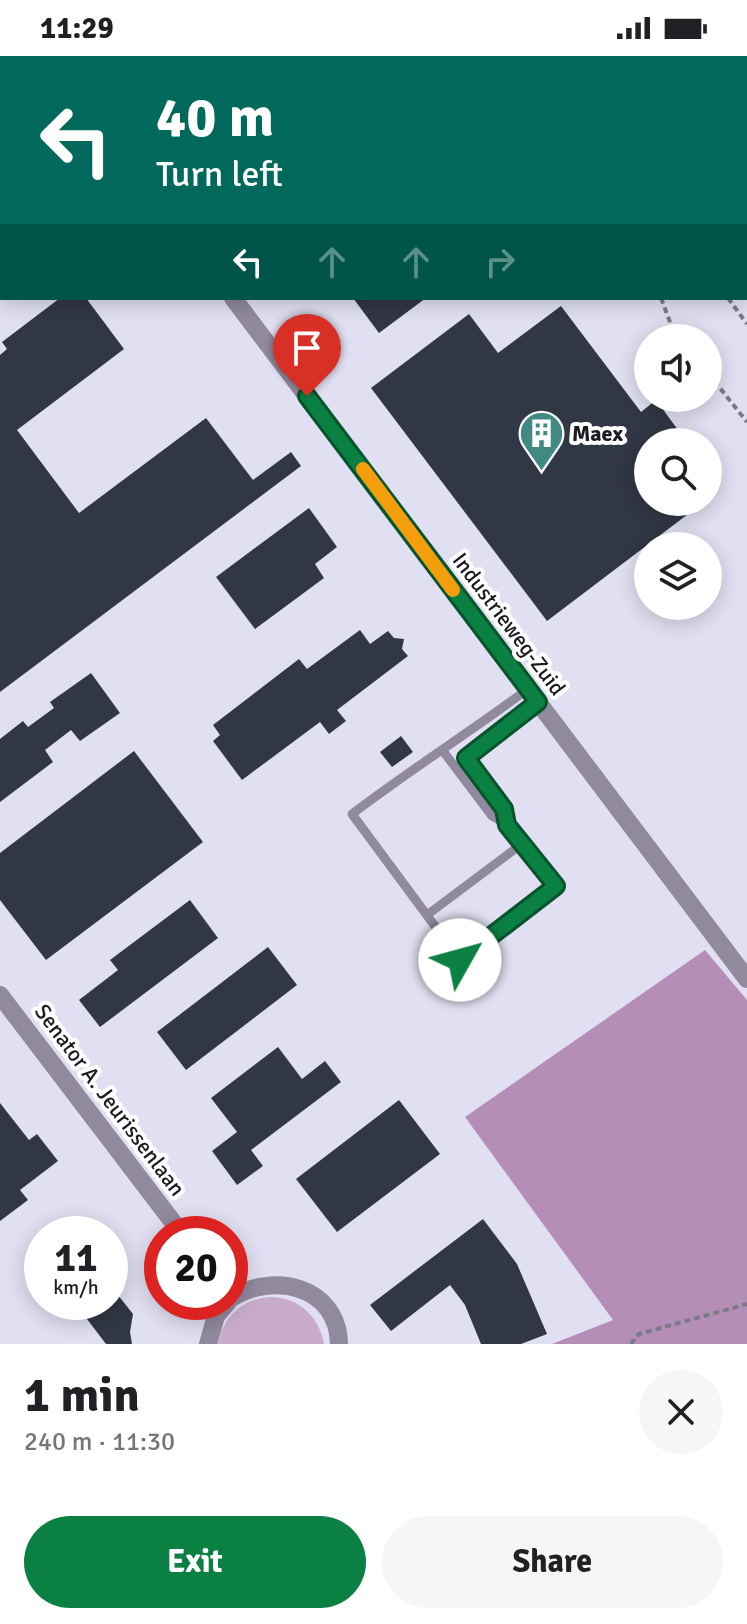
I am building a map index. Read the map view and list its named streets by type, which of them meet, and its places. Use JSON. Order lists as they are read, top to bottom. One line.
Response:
{"streets":{"street":["Industrieweg-Zuid","Senator A. Jeurissenlaan"]},"places":{"building":["Maex"]},"page":{"status":"11:29","turn":["40 m","Turn left"],"speed":"11 km/h","limit":"20","heading":["1 min","240 m · 11:30"],"buttons":["Exit","Share"]}}
